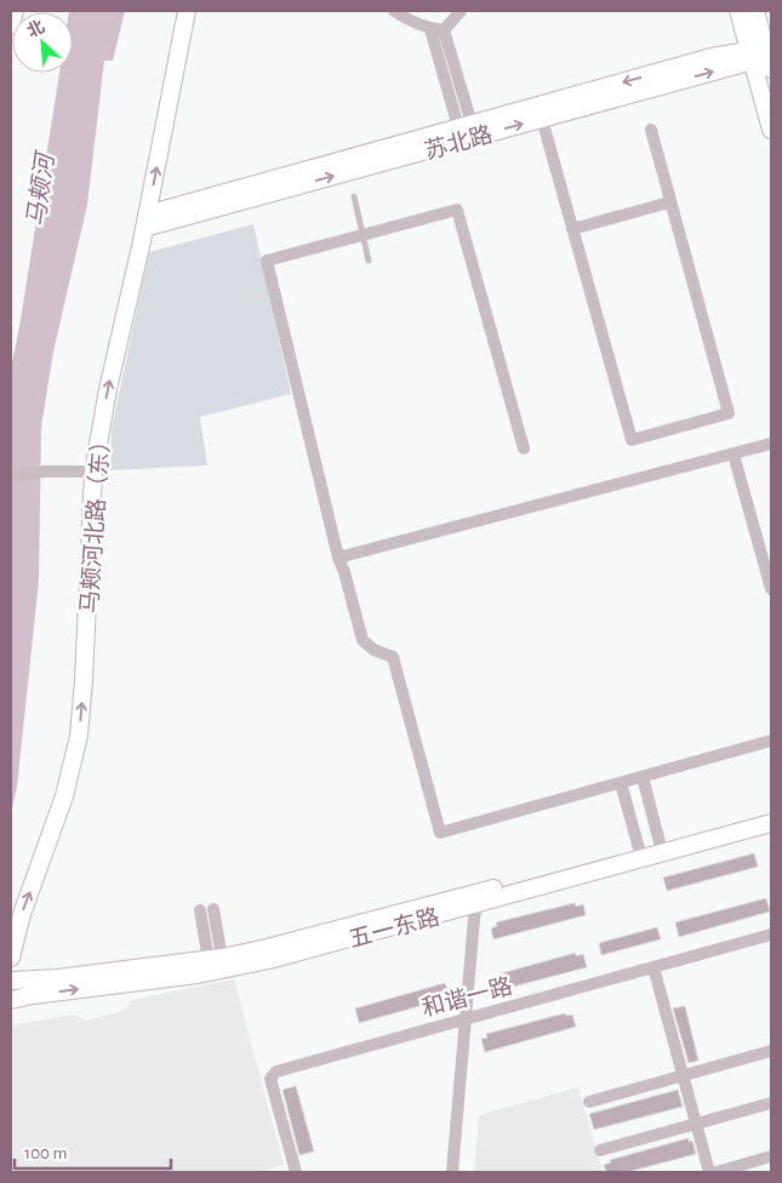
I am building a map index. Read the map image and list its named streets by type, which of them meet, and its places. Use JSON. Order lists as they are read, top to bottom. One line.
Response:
{"streets":{"street":["苏北路","马颊河北路（东）","五一东路","和谐一路"]},"crossings":[["苏北路","马颊河北路（东）"]],"one_way":["马颊河北路（东）"],"water":["马颊河"],"scale_bar":"100 m","north":"top left"}
